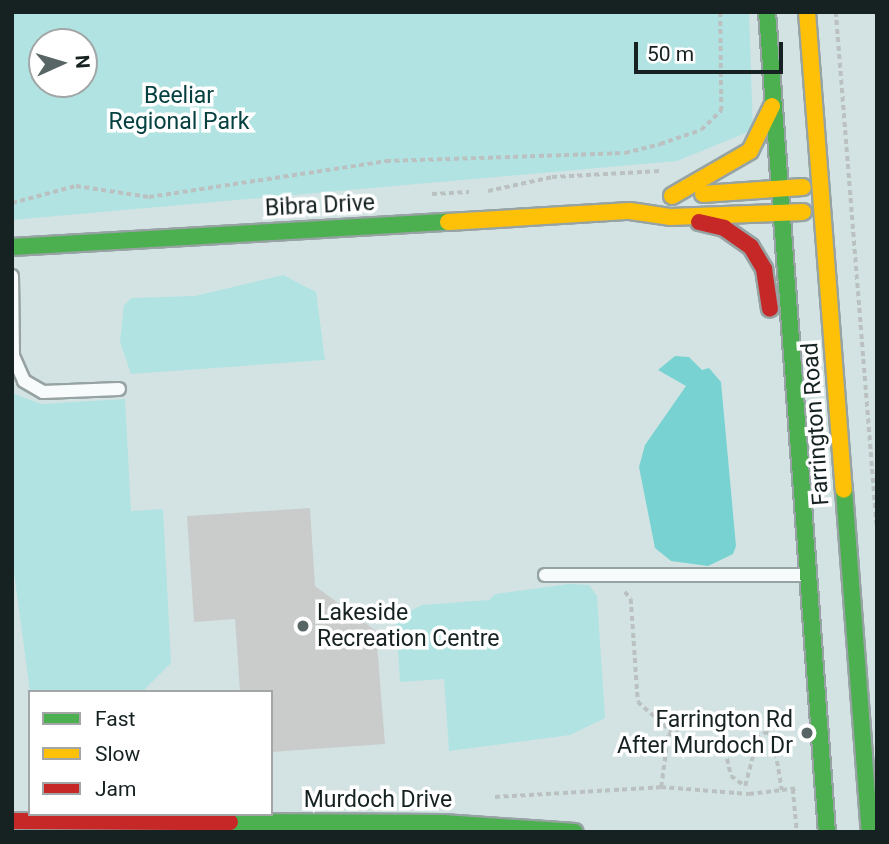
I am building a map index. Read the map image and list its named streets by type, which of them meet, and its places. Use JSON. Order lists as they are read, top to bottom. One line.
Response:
{"streets":{"main road":["Bibra Drive","Farrington Road","Murdoch Drive"]},"crossings":[["Bibra Drive","Farrington Road"]],"parks":["Beeliar Regional Park"],"places":["Lakeside Recreation Centre","Farrington Rd After Murdoch Dr"],"legend":["Fast","Slow","Jam"],"scale_bar":"50 m","north":"right"}
